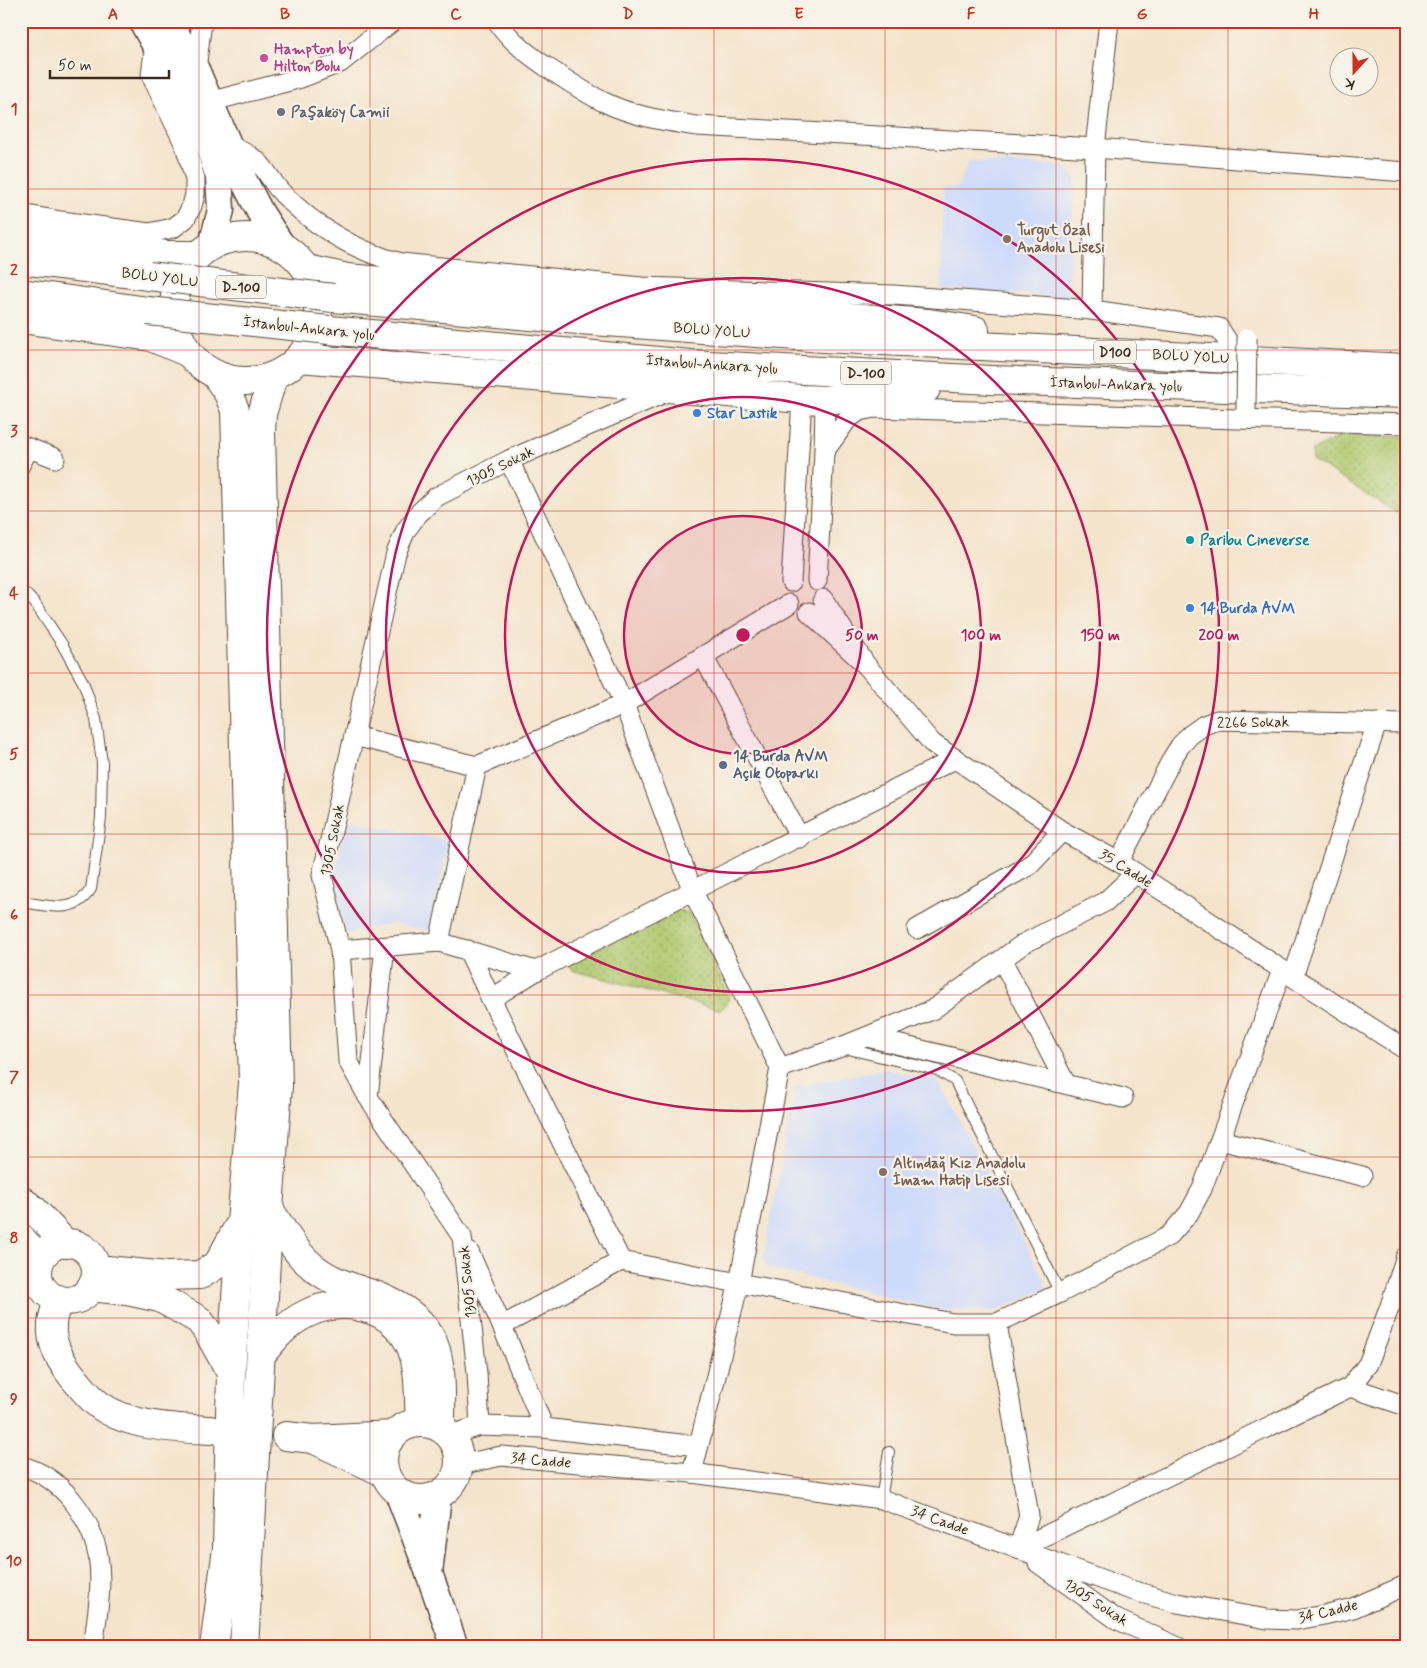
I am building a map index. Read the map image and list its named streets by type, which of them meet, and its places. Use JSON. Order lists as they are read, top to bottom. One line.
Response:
{"streets":{"main road":["BOLU YOLU","D-100","İstanbul-Ankara yolu","D100"],"street":["1305 Sokak","2266 Sokak","35 Cadde","34 Cadde"]},"crossings":[["1305 Sokak","34 Cadde"],["2266 Sokak","35 Cadde"]],"places":["Hampton by Hilton Bolu","Paşaköy Camii","Turgut Özal Anadolu Lisesi","Star Lastik","Paribu Cineverse","14 Burda AVM","14 Burda AVM Açık Otoparkı","Altındağ Kız Anadolu İmam Hatip Lisesi"],"scale_bar":"50 m","north":"bottom","grid":{"columns":["A","B","C","D","E","F","G","H"],"rows":["1","2","3","4","5","6","7","8","9","10"]},"rings":["50 m","100 m","150 m","200 m"]}
